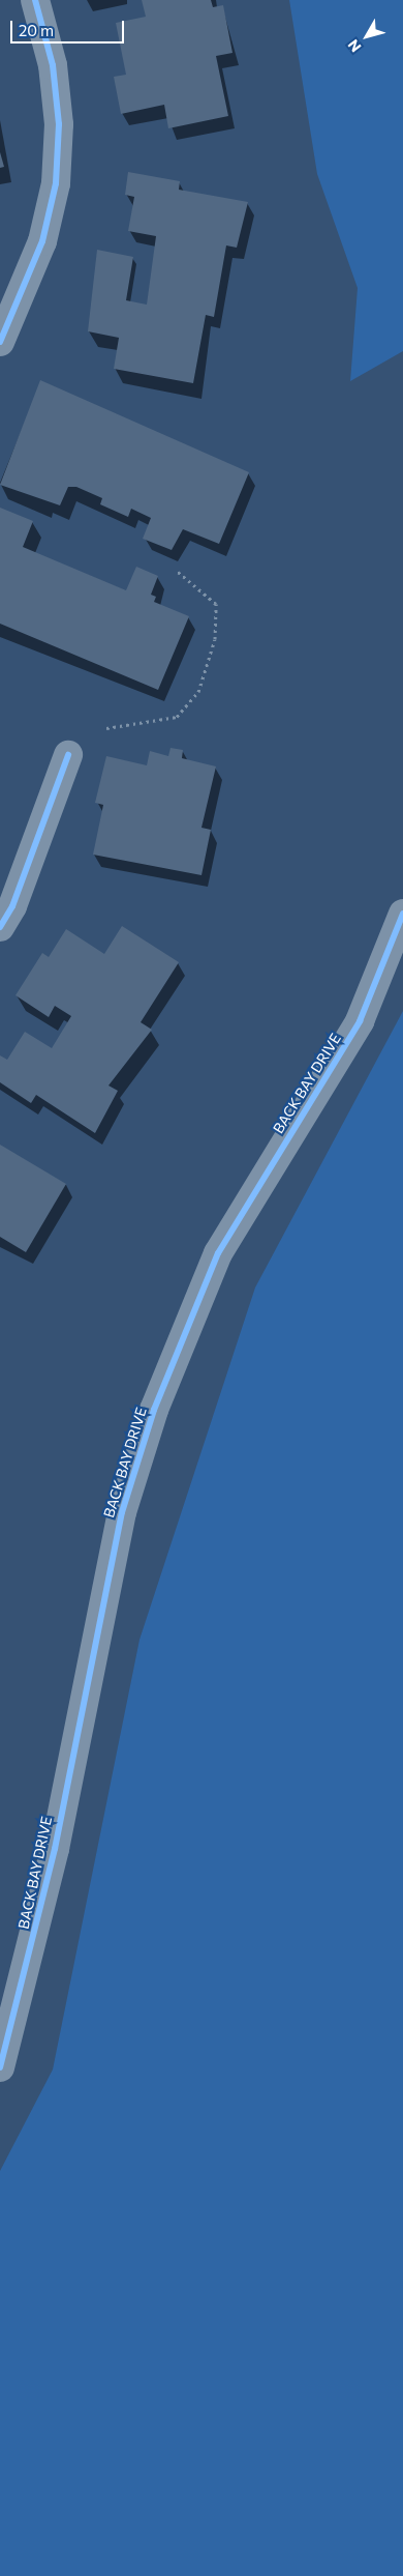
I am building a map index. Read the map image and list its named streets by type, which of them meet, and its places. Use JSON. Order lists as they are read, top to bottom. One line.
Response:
{"streets":{"street":["BACK BAY DRIVE"]},"scale_bar":"20 m","north":"bottom left"}
